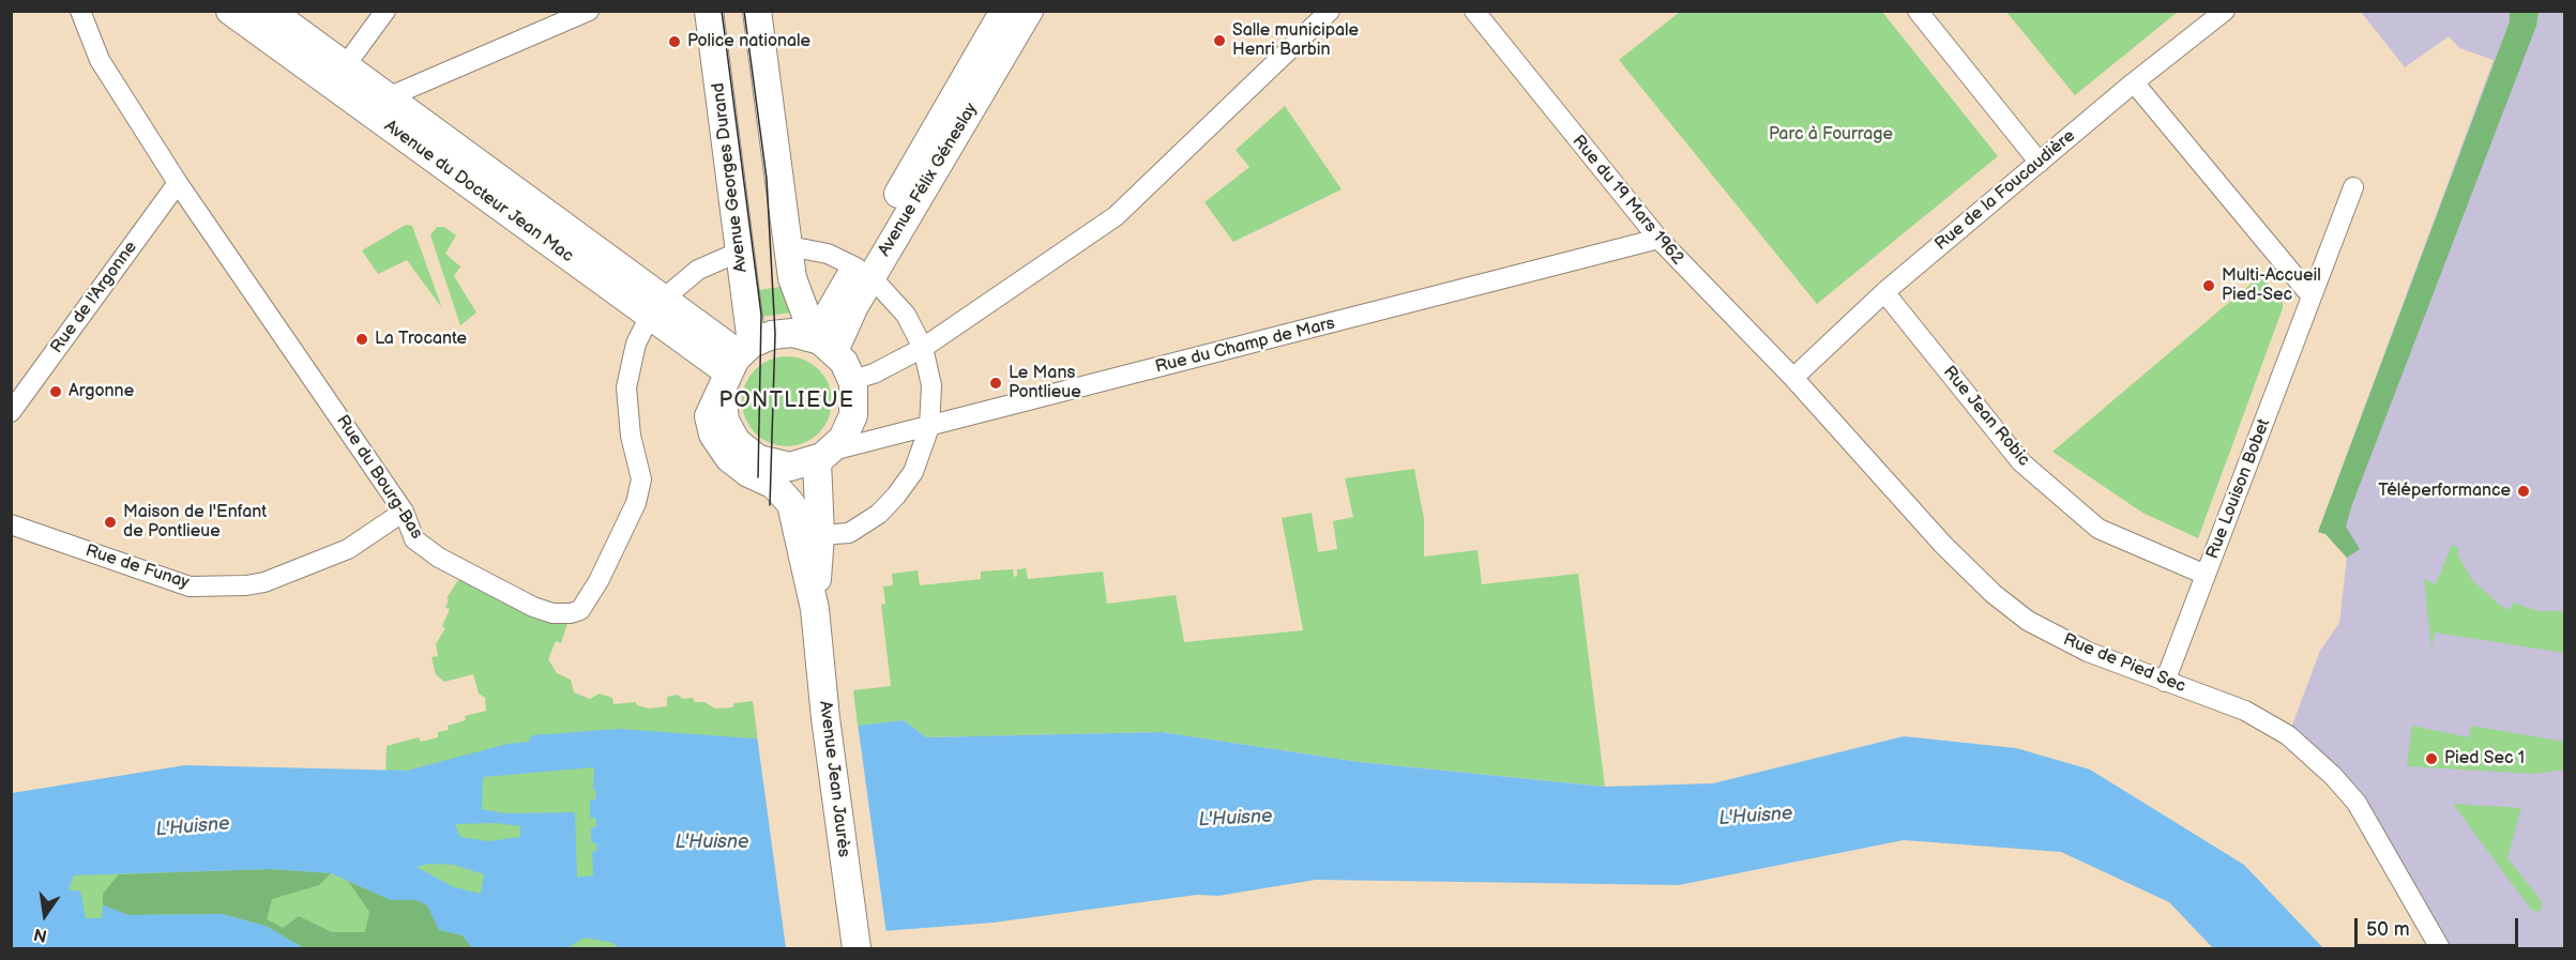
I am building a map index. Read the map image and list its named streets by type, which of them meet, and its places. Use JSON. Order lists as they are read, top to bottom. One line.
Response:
{"streets":{"main road":["Avenue Georges Durand","Avenue Félix Géneslay","Avenue du Docteur Jean Mac","Avenue Jean Jaurès"],"street":["Rue de la Foucaudière","Rue du 19 Mars 1962","Rue de l'Argonne","Rue du Champ de Mars","Rue Jean Robic","Rue du Bourg-Bas","Rue Louison Bobet","Rue de Funay","Rue de Pied Sec"]},"crossings":[["Avenue Georges Durand","Avenue Félix Géneslay"],["Avenue Georges Durand","Avenue du Docteur Jean Mac"],["Avenue Georges Durand","Rue du Champ de Mars"],["Avenue Georges Durand","Avenue Jean Jaurès"],["Avenue Félix Géneslay","Avenue du Docteur Jean Mac"],["Avenue Félix Géneslay","Rue du Champ de Mars"],["Avenue Félix Géneslay","Avenue Jean Jaurès"],["Rue de la Foucaudière","Rue du 19 Mars 1962"],["Rue de la Foucaudière","Rue Jean Robic"],["Rue de la Foucaudière","Rue de Pied Sec"],["Avenue du Docteur Jean Mac","Rue du Champ de Mars"],["Avenue du Docteur Jean Mac","Rue du Bourg-Bas"],["Avenue du Docteur Jean Mac","Avenue Jean Jaurès"],["Rue du 19 Mars 1962","Rue du Champ de Mars"],["Rue du 19 Mars 1962","Rue de Pied Sec"],["Rue de l'Argonne","Rue du Bourg-Bas"],["Rue du Champ de Mars","Avenue Jean Jaurès"],["Rue Jean Robic","Rue Louison Bobet"],["Rue du Bourg-Bas","Rue de Funay"],["Rue Louison Bobet","Rue de Pied Sec"]],"districts":["PONTLIEUE"],"water":["L'Huisne"],"parks":["Parc à Fourrage"],"places":["Salle municipale Henri Barbin","Police nationale","Multi-Accueil Pied-Sec","La Trocante","Le Mans Pontlieue","Argonne","Téléperformance","Maison de l'Enfant de Pontlieue","Pied Sec 1"],"scale_bar":"50 m","north":"bottom"}
